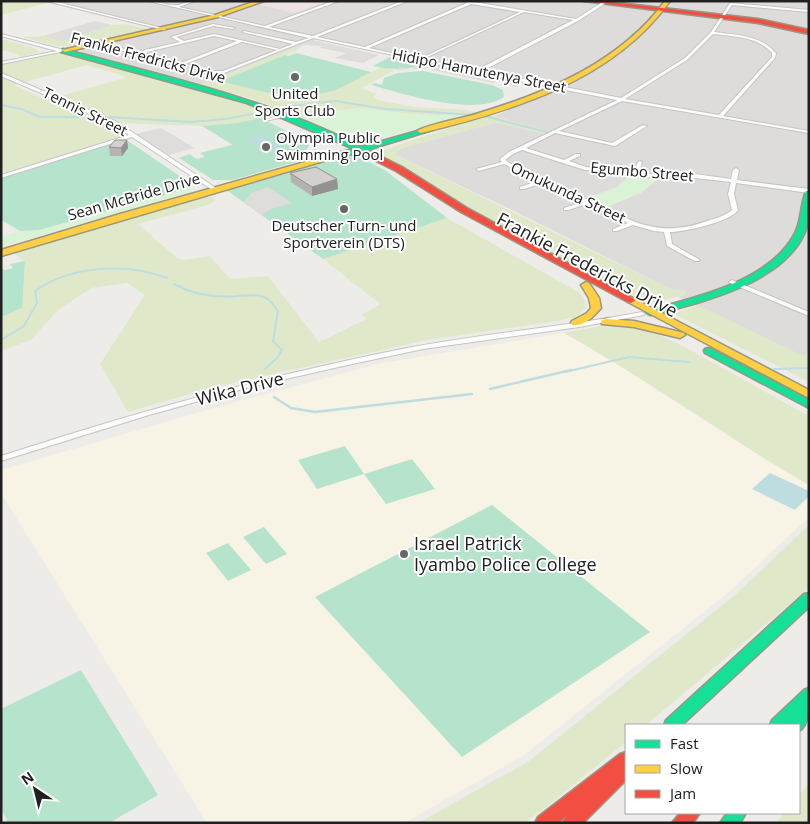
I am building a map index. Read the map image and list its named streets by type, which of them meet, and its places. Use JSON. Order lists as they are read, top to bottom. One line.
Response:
{"streets":{"main road":["Frankie Fredricks Drive","Sean McBride Drive","Frankie Fredericks Drive"],"street":["Hidipo Hamutenya Street","Tennis Street","Egumbo Street","Omukunda Street","Wika Drive"]},"crossings":[["Frankie Fredricks Drive","Sean McBride Drive"],["Frankie Fredricks Drive","Frankie Fredericks Drive"],["Hidipo Hamutenya Street","Omukunda Street"],["Hidipo Hamutenya Street","Sean McBride Drive"],["Tennis Street","Sean McBride Drive"],["Egumbo Street","Omukunda Street"],["Sean McBride Drive","Frankie Fredericks Drive"],["Frankie Fredericks Drive","Wika Drive"]],"places":["United Sports Club","Olympia Public Swimming Pool","Deutscher Turn- und Sportverein (DTS)","Israel Patrick Iyambo Police College"],"legend":["Fast","Slow","Jam"],"north":"top left"}
